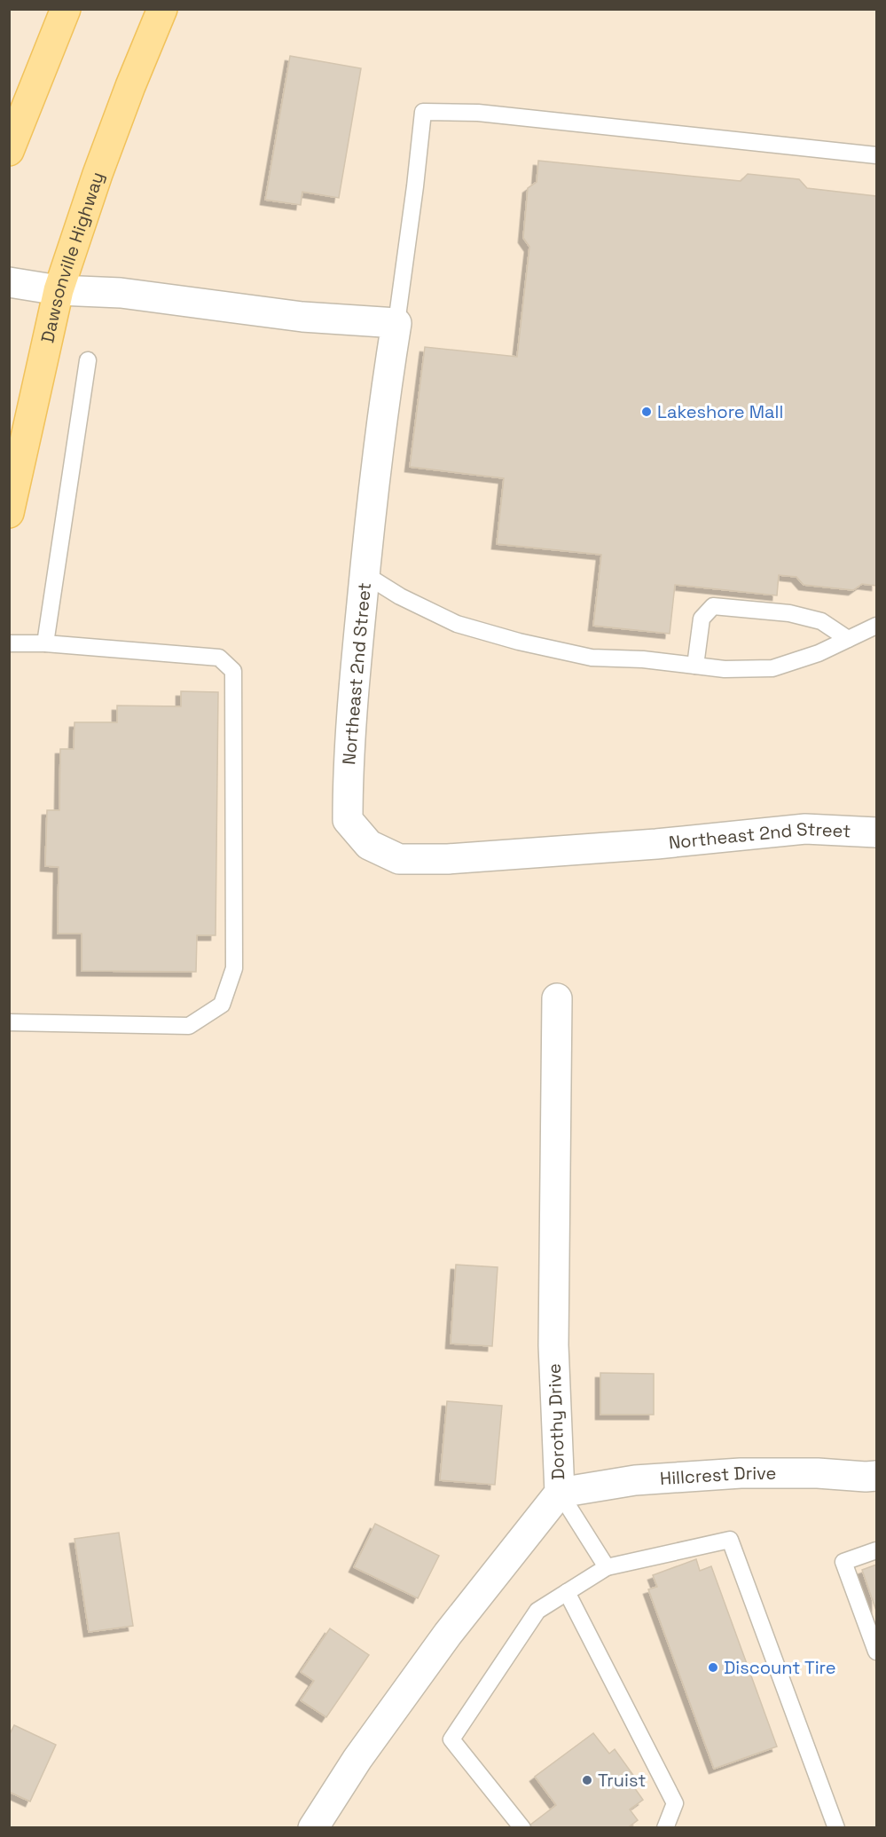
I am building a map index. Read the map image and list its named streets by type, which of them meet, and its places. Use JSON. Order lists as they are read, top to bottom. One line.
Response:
{"streets":{"main road":["Dawsonville Highway"],"street":["Northeast 2nd Street","Dorothy Drive","Hillcrest Drive"]},"crossings":[["Dorothy Drive","Hillcrest Drive"]],"places":["Lakeshore Mall","Discount Tire","Truist"]}
